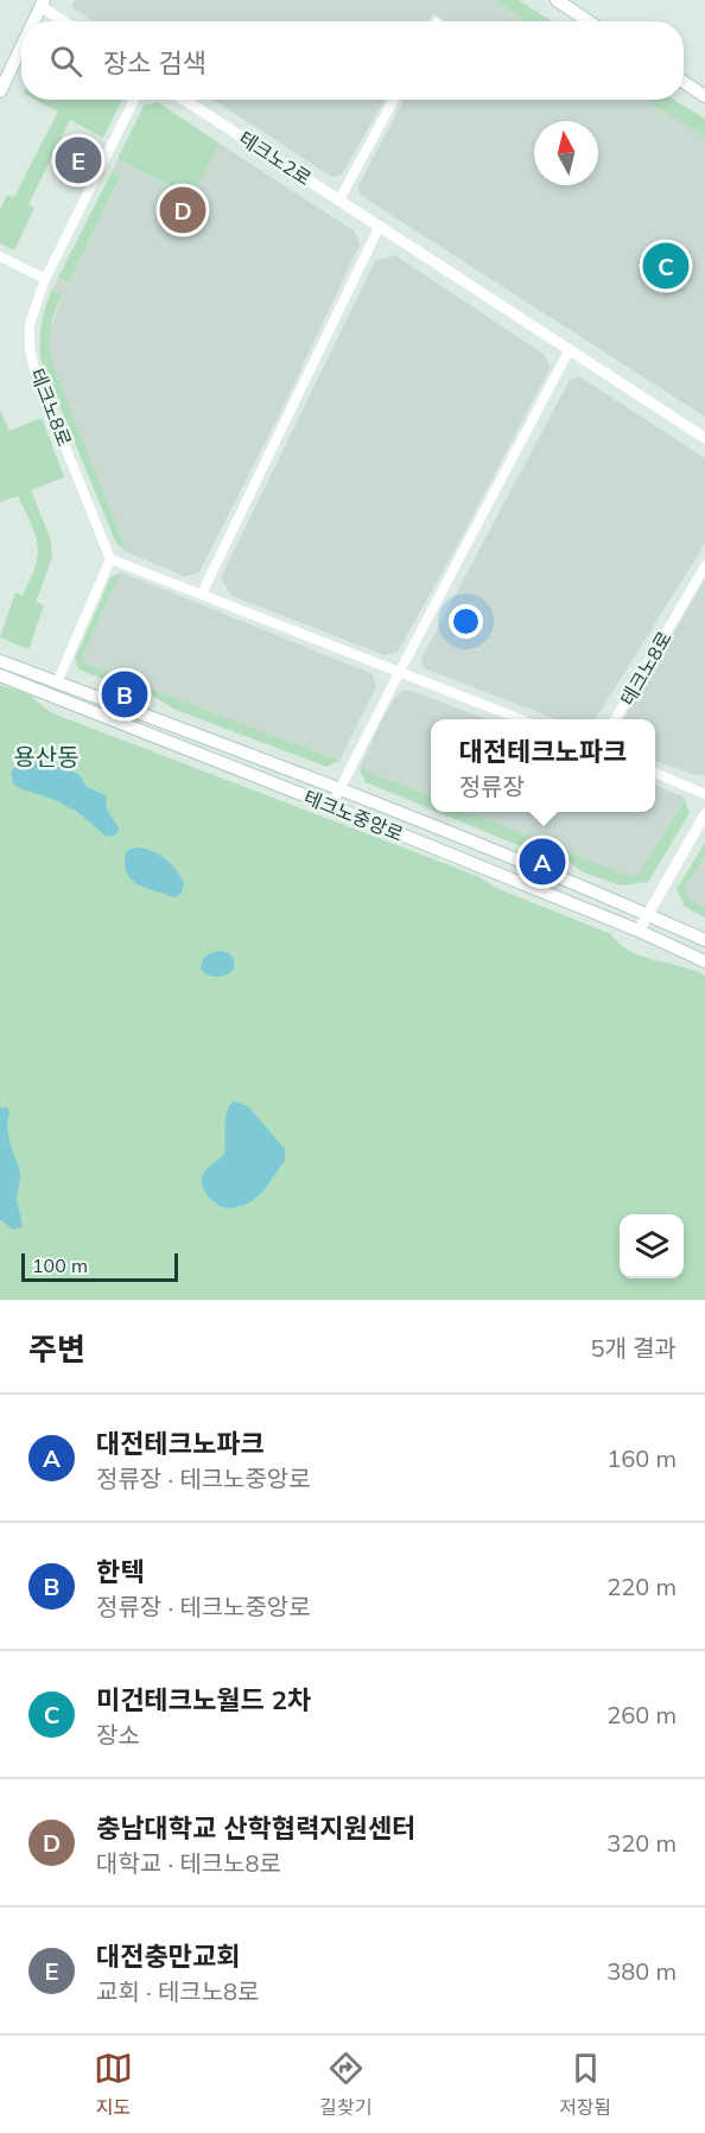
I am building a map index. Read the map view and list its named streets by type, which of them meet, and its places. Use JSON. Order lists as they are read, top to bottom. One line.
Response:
{"streets":{"main road":["테크노중앙로"],"street":["테크노2로","테크노8로"]},"districts":["용산동"],"scale_bar":"100 m","north":"top","page":{"search":"장소 검색","pins":["E","D","C","B","A"],"popup":["대전테크노파크","정류장"],"scale":"100 m","heading":["주변","5개 결과"],"list":[{"mark":"A","name":"대전테크노파크","note":"정류장 · 테크노중앙로","value":"160 m"},{"mark":"B","name":"한텍","note":"정류장 · 테크노중앙로","value":"220 m"},{"mark":"C","name":"미건테크노월드 2차","note":"장소","value":"260 m"},{"mark":"D","name":"충남대학교 산학협력지원센터","note":"대학교 · 테크노8로","value":"320 m"},{"mark":"E","name":"대전충만교회","note":"교회 · 테크노8로","value":"380 m"}],"nav":["지도","길찾기","저장됨"]}}
